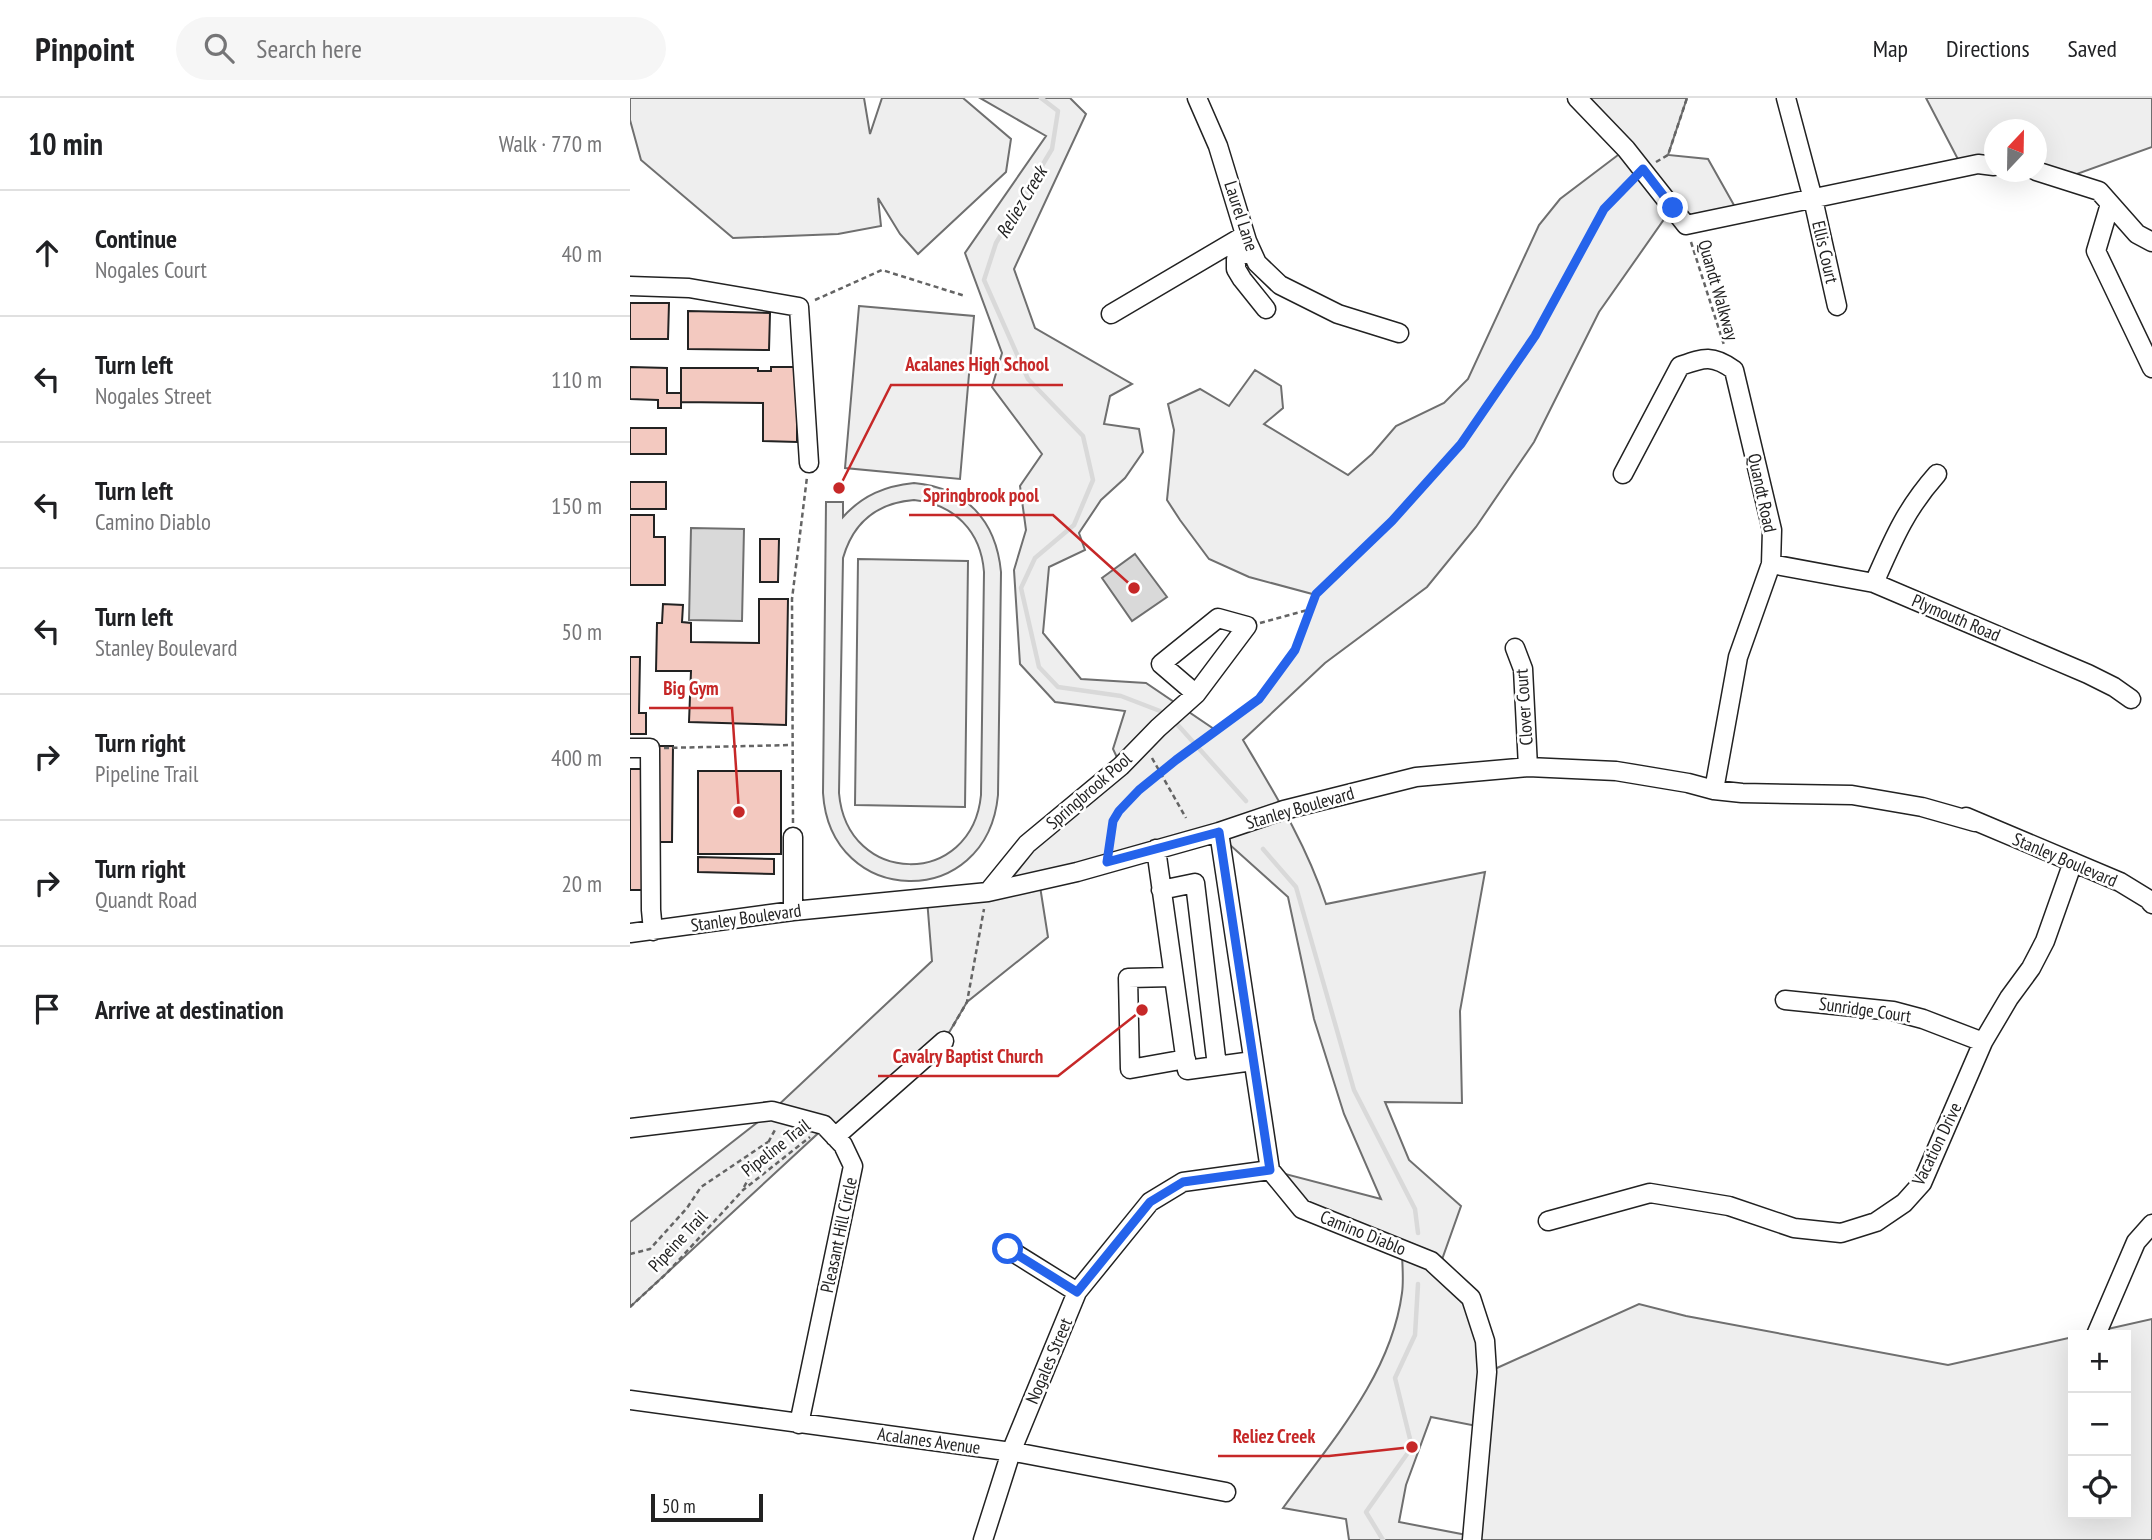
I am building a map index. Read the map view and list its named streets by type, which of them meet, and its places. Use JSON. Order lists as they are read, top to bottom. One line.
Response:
{"streets":{"street":["Laurel Lane","Ellis Court","Quandt Road","Plymouth Road","Clover Court","Springbrook Pool","Stanley Boulevard","Sunridge Court","Vacation Drive","Camino Diablo","Pleasant Hill Circle","Nogales Street","Acalanes Avenue"],"path":["Quandt Walkway","Pipeline Trail","Pipeine Trail"]},"crossings":[["Quandt Walkway","Quandt Road"],["Quandt Road","Plymouth Road"],["Quandt Road","Stanley Boulevard"],["Clover Court","Stanley Boulevard"],["Springbrook Pool","Stanley Boulevard"],["Stanley Boulevard","Vacation Drive"],["Sunridge Court","Vacation Drive"],["Pipeline Trail","Pleasant Hill Circle"],["Pipeline Trail","Pipeine Trail"],["Camino Diablo","Nogales Street"],["Pleasant Hill Circle","Acalanes Avenue"],["Nogales Street","Acalanes Avenue"]],"water":["Reliez Creek"],"places":["Acalanes High School","Springbrook pool","Big Gym","Cavalry Baptist Church","Reliez Creek"],"scale_bar":"50 m","north":"top","page":{"header":"Pinpoint","search":"Search here","nav":["Map","Directions","Saved"],"heading":["10 min","Walk · 770 m"],"list":[["Continue","Nogales Court","40 m"],["Turn left","Nogales Street","110 m"],["Turn left","Camino Diablo","150 m"],["Turn left","Stanley Boulevard","50 m"],["Turn right","Pipeline Trail","400 m"],["Turn right","Quandt Road","20 m"],"Arrive at destination"],"map_buttons":["+","−"],"scale":"50 m"}}
